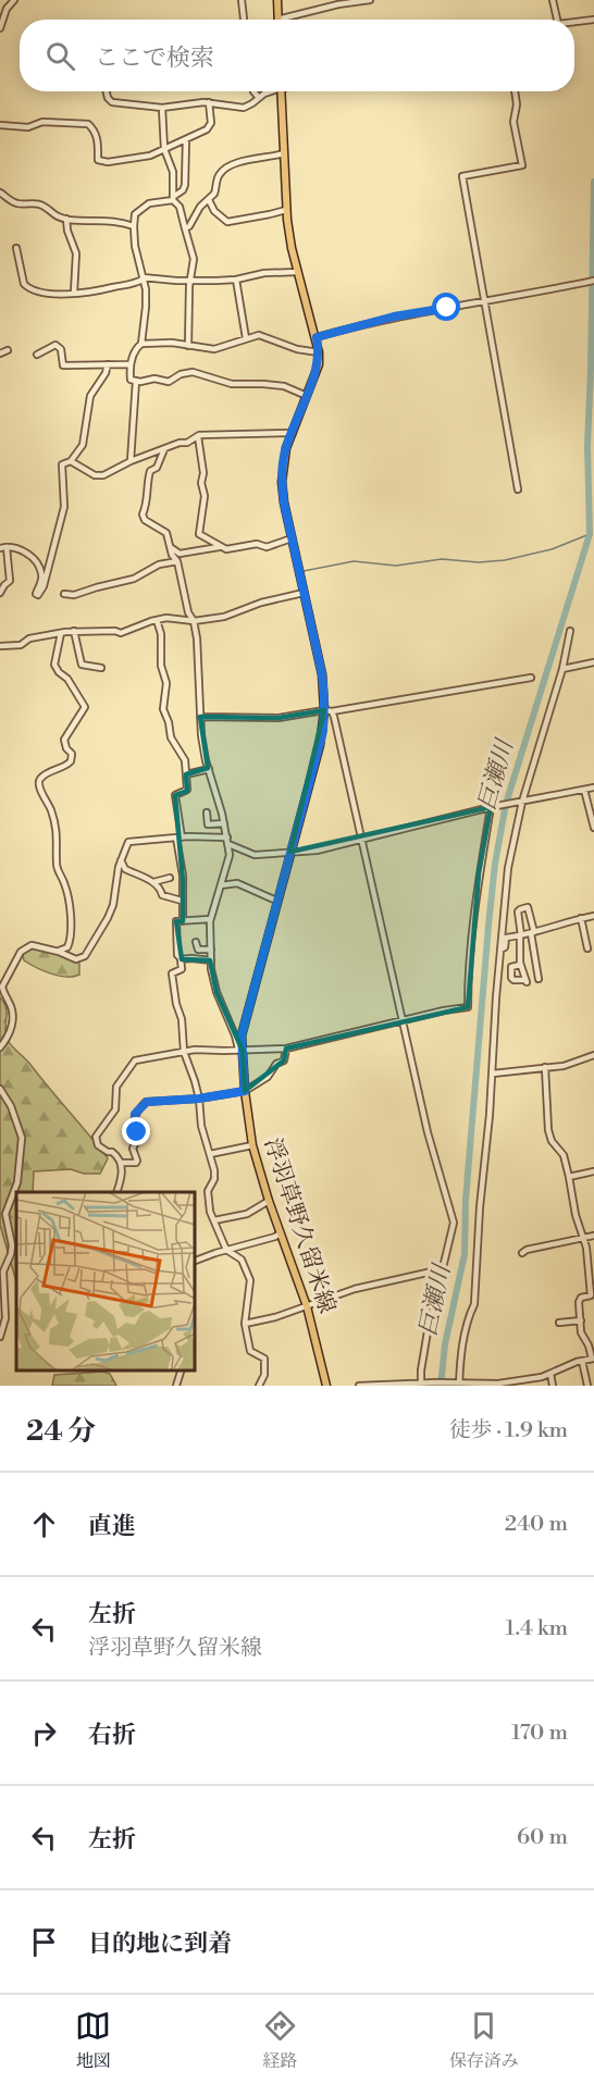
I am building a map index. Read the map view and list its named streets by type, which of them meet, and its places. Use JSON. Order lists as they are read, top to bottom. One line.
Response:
{"streets":{"main road":["浮羽草野久留米線"]},"water":["巨瀬川"],"page":{"search":"ここで検索","heading":["24 分","徒歩 · 1.9 km"],"list":[["直進","240 m"],["左折","浮羽草野久留米線","1.4 km"],["右折","170 m"],["左折","60 m"],"目的地に到着"],"nav":["地図","経路","保存済み"]}}
